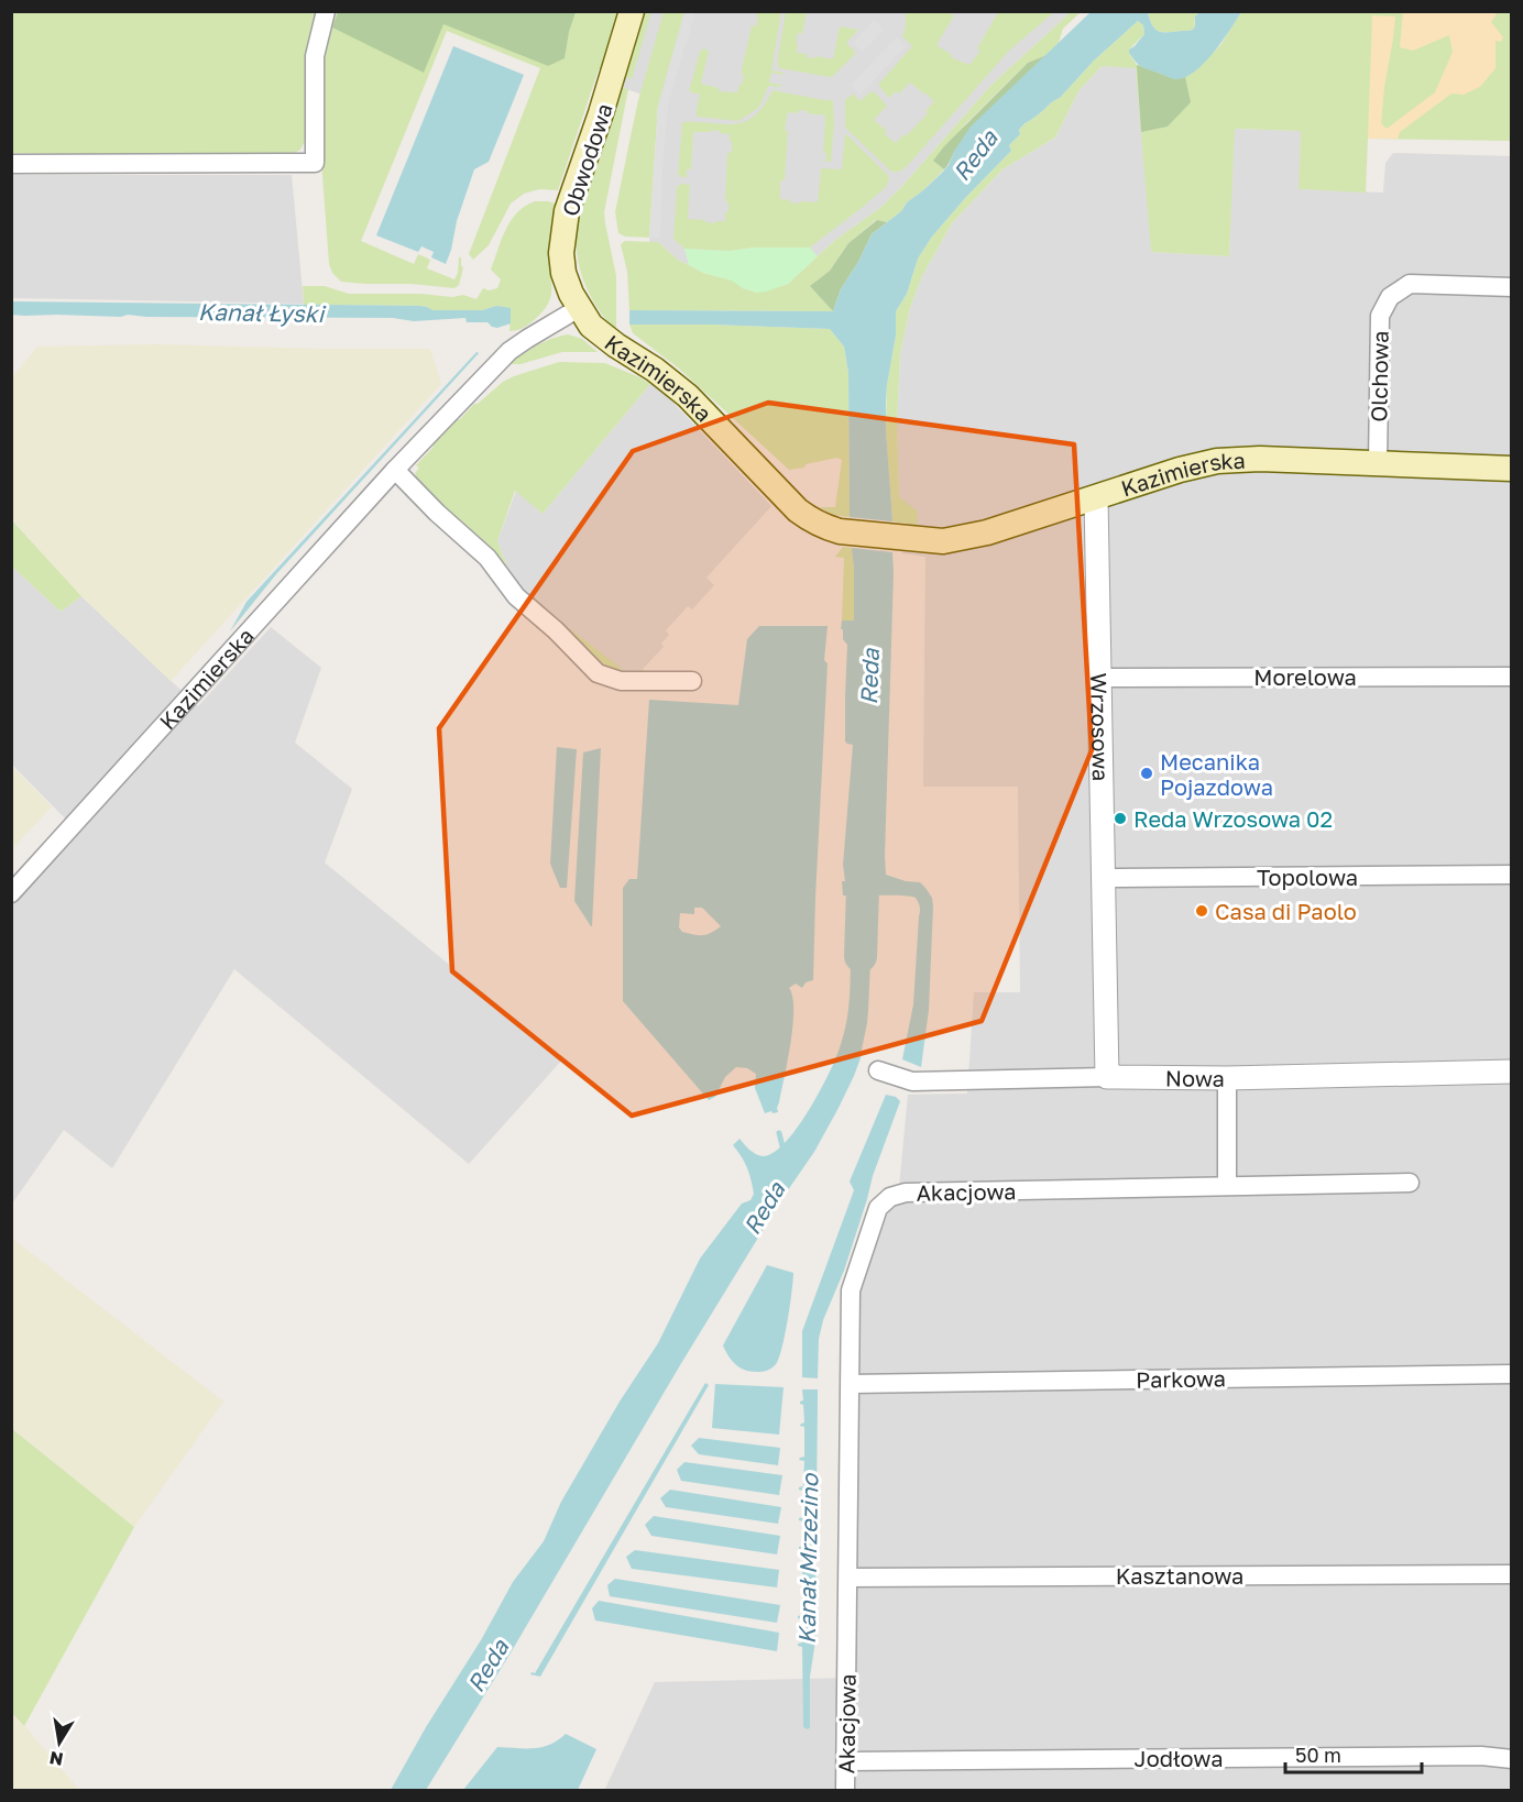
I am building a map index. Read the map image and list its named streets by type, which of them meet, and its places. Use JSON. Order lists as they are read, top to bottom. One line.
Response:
{"streets":{"main road":["Obwodowa","Kazimierska"],"street":["Olchowa","Morelowa","Wrzosowa","Topolowa","Nowa","Akacjowa","Parkowa","Kasztanowa","Jodłowa"]},"crossings":[["Obwodowa","Kazimierska"],["Olchowa","Kazimierska"],["Kazimierska","Wrzosowa"],["Morelowa","Wrzosowa"],["Wrzosowa","Topolowa"],["Wrzosowa","Nowa"],["Akacjowa","Parkowa"],["Akacjowa","Kasztanowa"],["Akacjowa","Jodłowa"]],"water":["Reda","Kanał Łyski","Kanał Mrzezino"],"places":["Mecanika Pojazdowa","Reda Wrzosowa 02","Casa di Paolo"],"scale_bar":"50 m","north":"bottom"}
